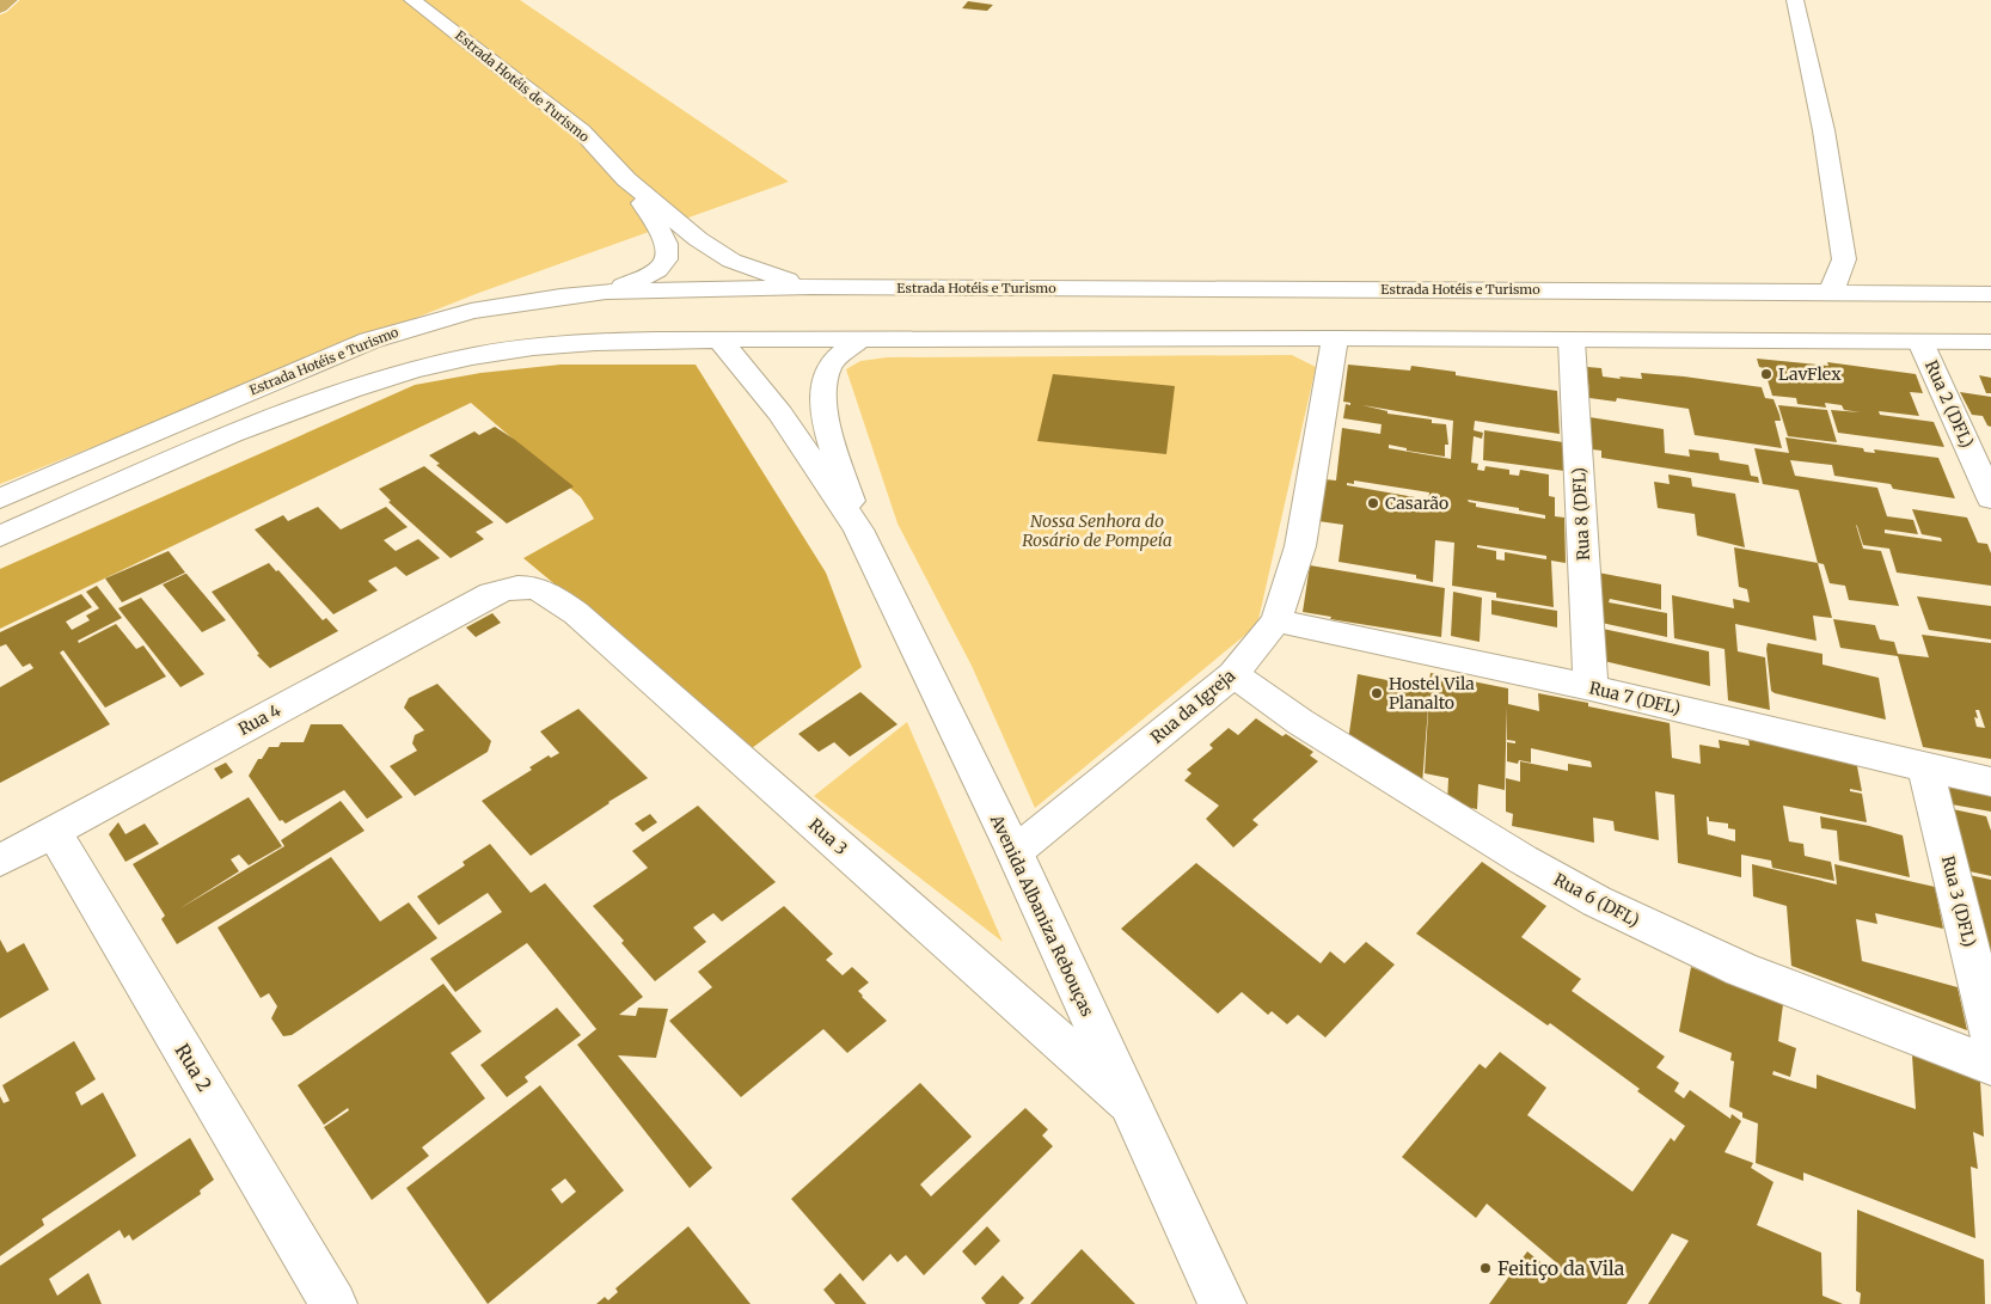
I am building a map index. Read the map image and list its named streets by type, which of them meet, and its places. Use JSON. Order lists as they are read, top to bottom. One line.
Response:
{"streets":{"street":["Estrada Hotéis de Turismo","Estrada Hotéis e Turismo","Rua 2 (DFL)","Rua 8 (DFL)","Rua 7 (DFL)","Rua da Igreja","Rua 4","Rua 3","Rua 6 (DFL)","Rua 3 (DFL)","Avenida Albaniza Rebouças","Rua 2"]},"crossings":[["Estrada Hotéis de Turismo","Estrada Hotéis e Turismo"],["Rua 8 (DFL)","Rua 7 (DFL)"],["Rua 7 (DFL)","Rua da Igreja"],["Rua 7 (DFL)","Rua 3 (DFL)"],["Rua da Igreja","Rua 6 (DFL)"],["Rua da Igreja","Avenida Albaniza Rebouças"],["Rua 4","Rua 3"],["Rua 4","Rua 2"],["Rua 3","Avenida Albaniza Rebouças"]],"parks":["Nossa Senhora do Rosário de Pompeía"],"places":["LavFlex","Casarão","Hostel Vila Planalto","Feitiço da Vila"]}
